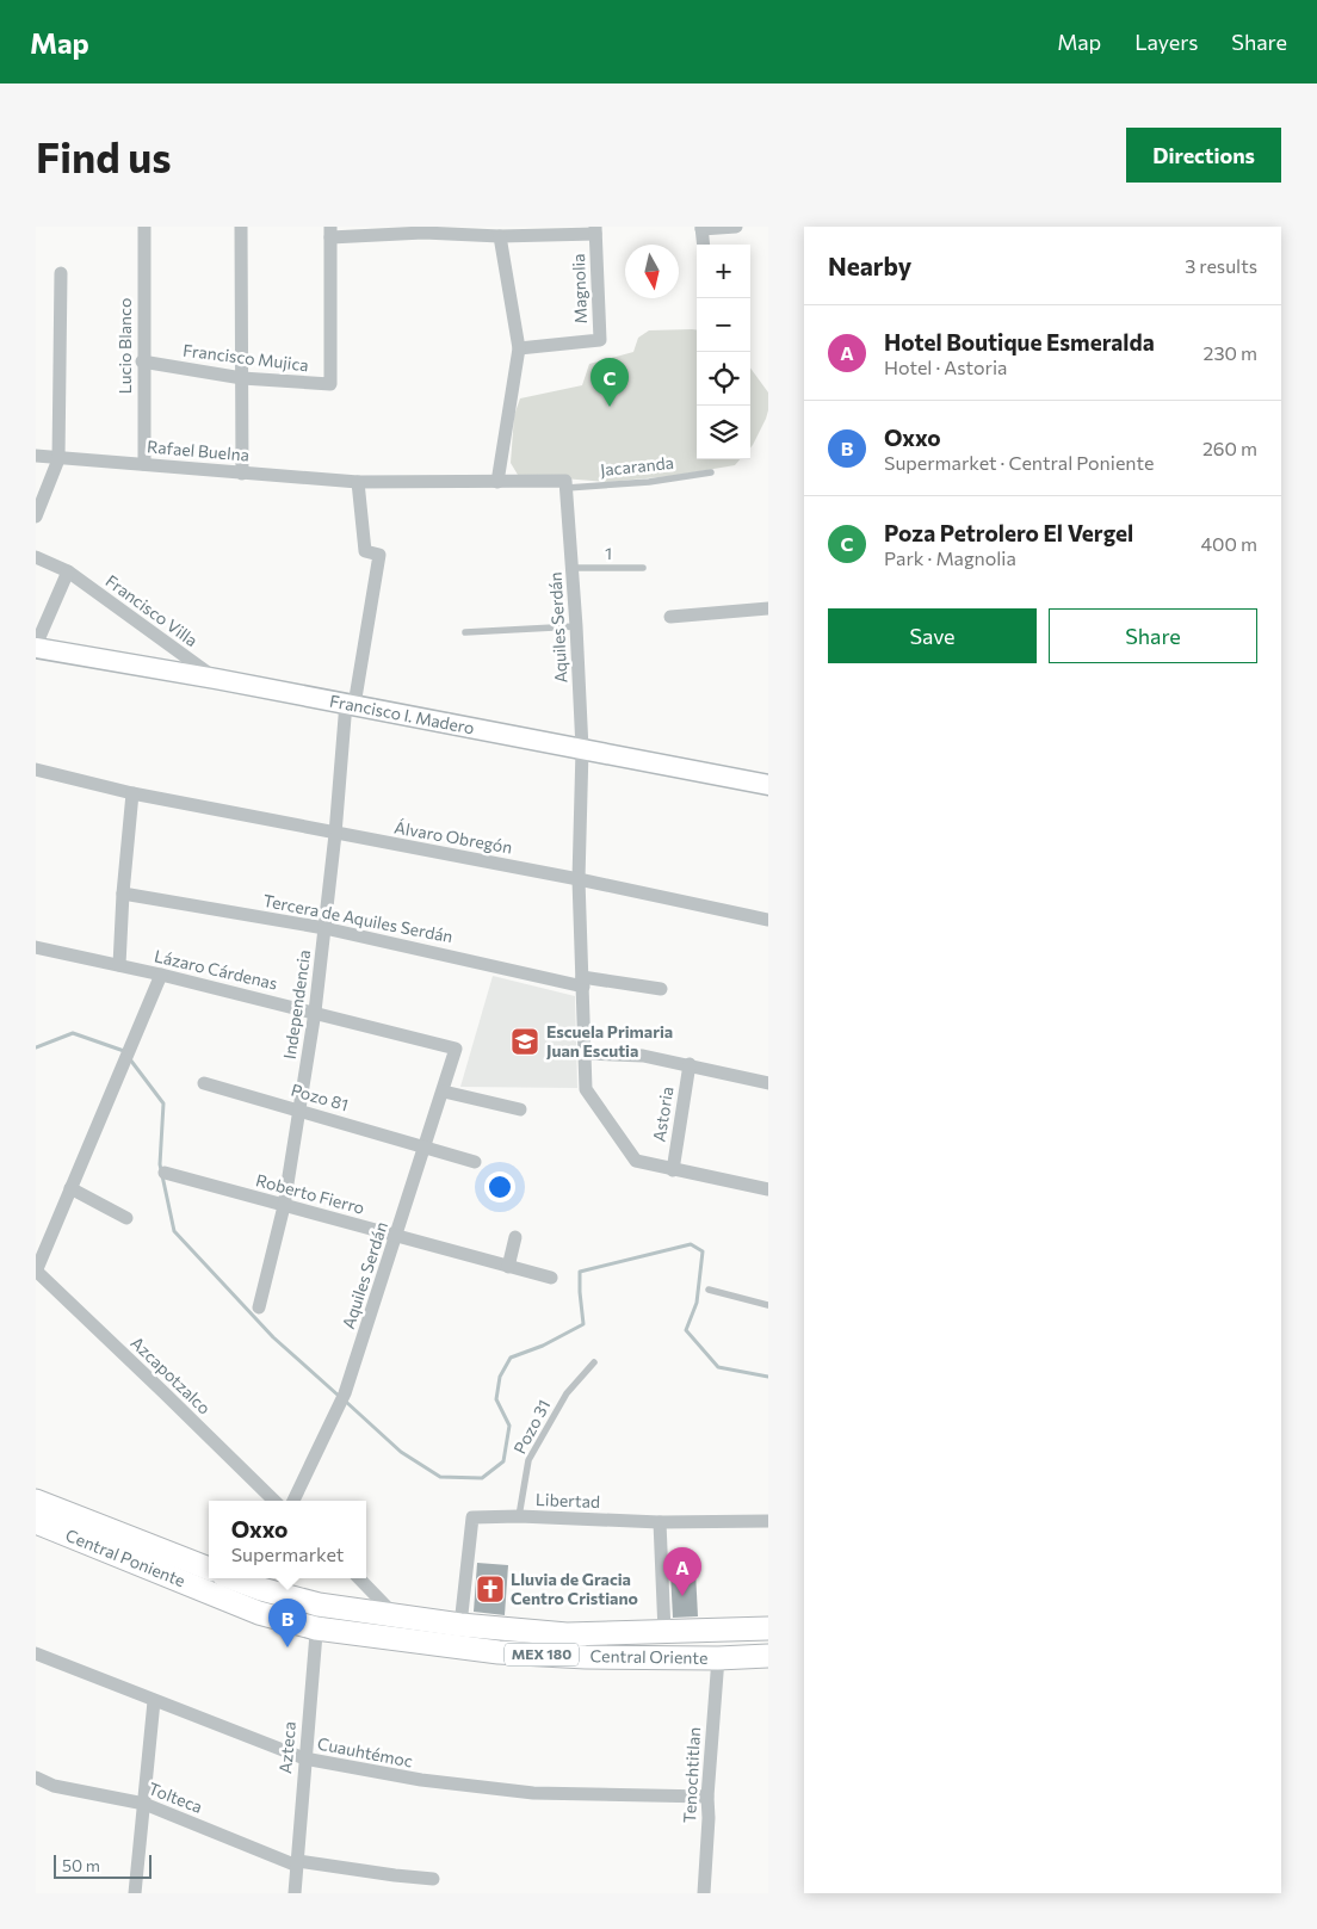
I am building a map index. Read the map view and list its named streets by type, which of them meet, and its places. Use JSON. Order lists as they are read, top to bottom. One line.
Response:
{"streets":{"main road":["Central Poniente","MEX 180","Central Oriente"],"street":["Magnolia","Lucio Blanco","Francisco Mujica","Rafael Buelna","Francisco Villa","Aquiles Serdán","Francisco I. Madero","Álvaro Obregón","Tercera de Aquiles Serdán","Lázaro Cárdenas","Independencia","Pozo 81","Astoria","Roberto Fierro","Azcapotzalco","Libertad","Azteca","Cuauhtémoc","Tenochtitlan","Tolteca"],"lane":["Jacaranda","1","Pozo 31"]},"crossings":[["Lucio Blanco","Francisco Mujica"],["Lucio Blanco","Rafael Buelna"],["Rafael Buelna","Independencia"],["Jacaranda","Aquiles Serdán"],["1","Aquiles Serdán"],["Francisco Villa","Francisco I. Madero"],["Aquiles Serdán","Francisco I. Madero"],["Aquiles Serdán","Álvaro Obregón"],["Aquiles Serdán","Tercera de Aquiles Serdán"],["Aquiles Serdán","Lázaro Cárdenas"],["Aquiles Serdán","Pozo 81"],["Aquiles Serdán","Astoria"],["Aquiles Serdán","Roberto Fierro"],["Francisco I. Madero","Independencia"],["Álvaro Obregón","Independencia"],["Tercera de Aquiles Serdán","Independencia"],["Lázaro Cárdenas","Independencia"],["Lázaro Cárdenas","Azcapotzalco"],["Independencia","Pozo 81"],["Independencia","Roberto Fierro"],["Pozo 31","Libertad"],["Libertad","Central Oriente"],["Central Poniente","Central Oriente"],["Central Poniente","Azteca"],["MEX 180","Central Oriente"],["MEX 180","Azteca"],["Central Oriente","Azteca"],["Central Oriente","Tenochtitlan"],["Azteca","Cuauhtémoc"],["Azteca","Tolteca"],["Cuauhtémoc","Tenochtitlan"]],"places":{"school or university":["Escuela Primaria Juan Escutia"],"church":["Lluvia de Gracia Centro Cristiano"]},"scale_bar":"50 m","north":"bottom","page":{"header":"Map","nav":["Map","Layers","Share"],"buttons":["Directions",["Save","Share"]],"title":"Find us","heading":["Nearby","3 results"],"map_buttons":["+","−"],"list":[{"mark":"A","name":"Hotel Boutique Esmeralda","note":"Hotel · Astoria","value":"230 m"},{"mark":"B","name":"Oxxo","note":"Supermarket · Central Poniente","value":"260 m"},{"mark":"C","name":"Poza Petrolero El Vergel","note":"Park · Magnolia","value":"400 m"}],"pins":["C","A","B"],"popup":["Oxxo","Supermarket"],"scale":"50 m"}}
